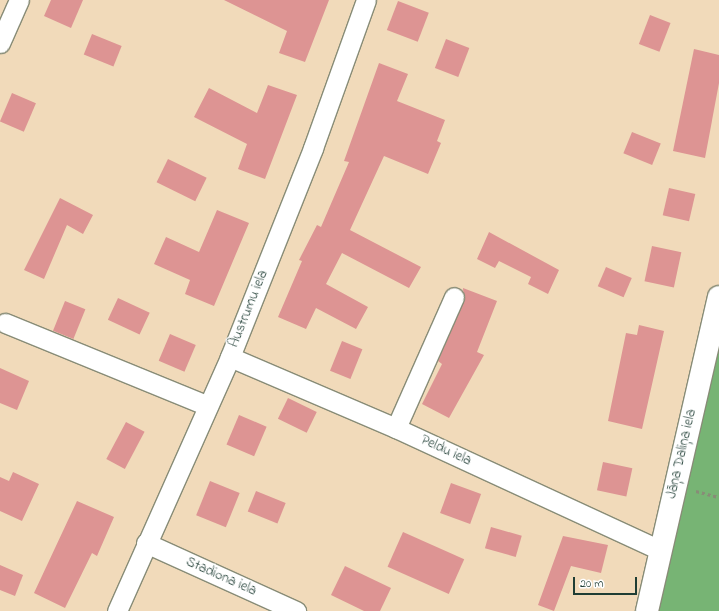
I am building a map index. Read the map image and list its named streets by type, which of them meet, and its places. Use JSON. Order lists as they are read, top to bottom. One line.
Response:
{"streets":{"street":["Austrumu iela","Peldu iela","Jāņa Daliņa iela","Stadiona iela"]},"crossings":[["Austrumu iela","Peldu iela"],["Austrumu iela","Stadiona iela"],["Peldu iela","Jāņa Daliņa iela"]],"scale_bar":"20 m"}
